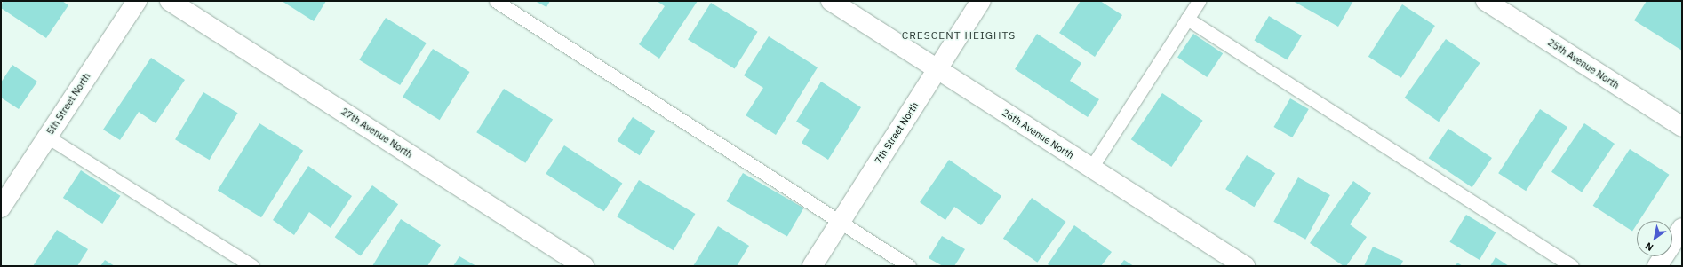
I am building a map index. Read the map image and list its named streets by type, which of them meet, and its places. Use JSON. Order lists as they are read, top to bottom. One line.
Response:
{"streets":{"street":["25th Avenue North","5th Street North","27th Avenue North","7th Street North","26th Avenue North"]},"crossings":[["7th Street North","26th Avenue North"]],"districts":["CRESCENT HEIGHTS"],"north":"bottom left"}
